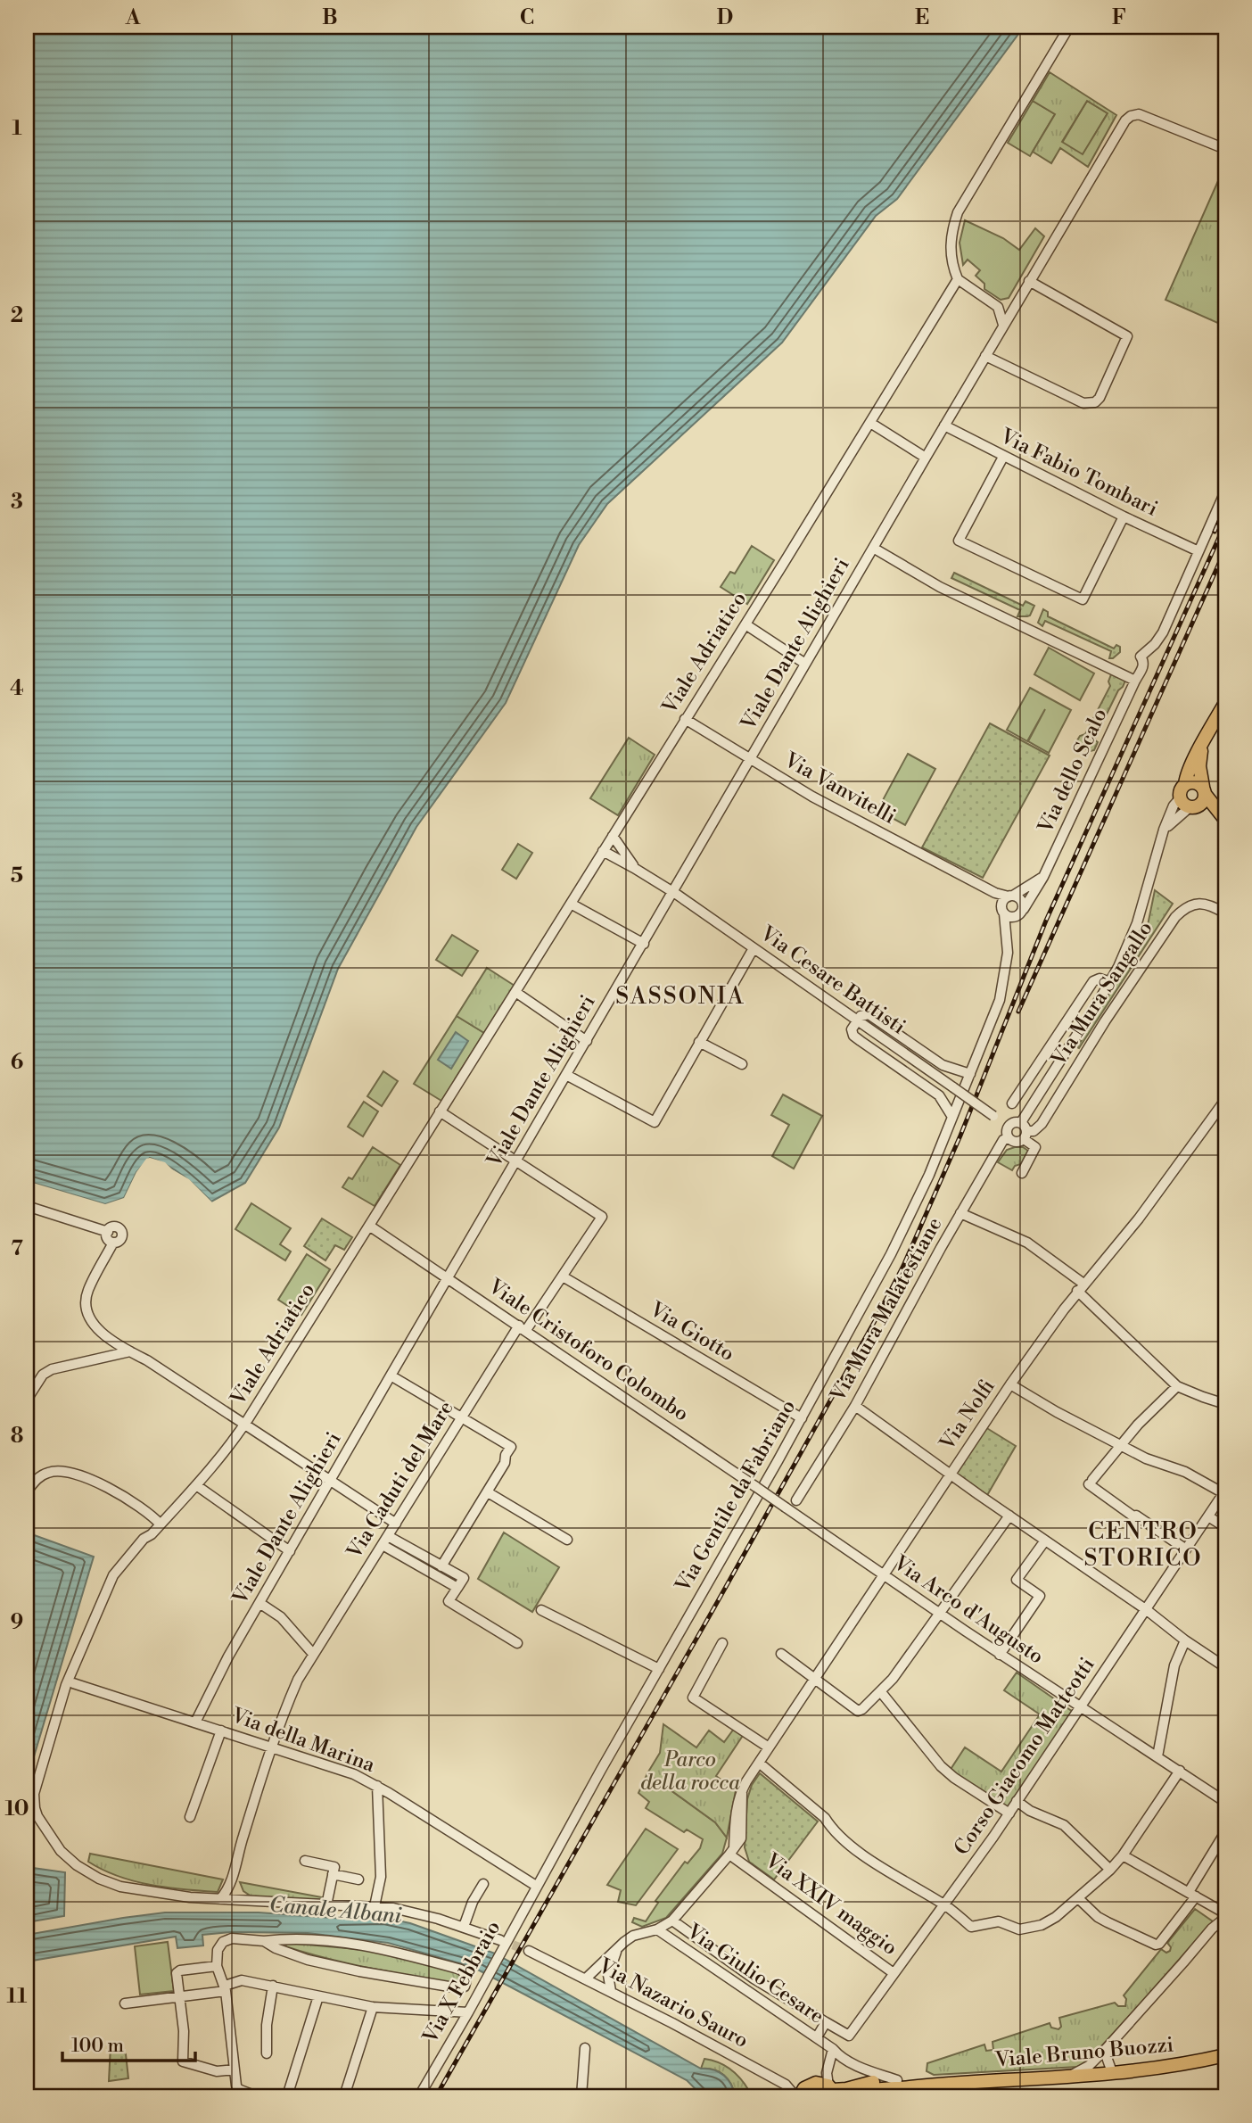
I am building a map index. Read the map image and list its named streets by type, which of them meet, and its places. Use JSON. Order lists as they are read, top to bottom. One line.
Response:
{"streets":{"main road":["Viale Bruno Buozzi"],"street":["Via Fabio Tombari","Viale Dante Alighieri","Viale Adriatico","Via dello Scalo","Via Vanvitelli","Via Cesare Battisti","Via Mura Sangallo","Via Mura Malatestiane","Via Giotto","Viale Cristoforo Colombo","Via Nolfi","Via Caduti del Mare","Via Gentile da Fabriano","Via Arco d'Augusto","Via della Marina","Corso Giacomo Matteotti","Via XXIV maggio","Via Giulio Cesare","Via X Febbraio","Via Nazario Sauro"]},"crossings":[["Via Fabio Tombari","Viale Dante Alighieri"],["Via Fabio Tombari","Via dello Scalo"],["Viale Dante Alighieri","Via Vanvitelli"],["Viale Dante Alighieri","Via Cesare Battisti"],["Viale Dante Alighieri","Viale Cristoforo Colombo"],["Viale Dante Alighieri","Via Caduti del Mare"],["Viale Dante Alighieri","Via della Marina"],["Viale Adriatico","Via Vanvitelli"],["Viale Adriatico","Via Cesare Battisti"],["Viale Adriatico","Viale Cristoforo Colombo"],["Viale Adriatico","Via Caduti del Mare"],["Via dello Scalo","Via Vanvitelli"],["Via dello Scalo","Via Gentile da Fabriano"],["Via Vanvitelli","Via Gentile da Fabriano"],["Via Giotto","Via Caduti del Mare"],["Via Giotto","Via Gentile da Fabriano"],["Viale Cristoforo Colombo","Via Caduti del Mare"],["Viale Cristoforo Colombo","Via Arco d'Augusto"],["Via Nolfi","Via Arco d'Augusto"],["Via Nolfi","Via XXIV maggio"],["Via Caduti del Mare","Via della Marina"],["Via Gentile da Fabriano","Via della Marina"],["Via Gentile da Fabriano","Via X Febbraio"],["Via Arco d'Augusto","Corso Giacomo Matteotti"],["Via della Marina","Via X Febbraio"],["Corso Giacomo Matteotti","Via XXIV maggio"],["Via Giulio Cesare","Viale Bruno Buozzi"],["Via Nazario Sauro","Viale Bruno Buozzi"]],"districts":["SASSONIA","CENTRO STORICO"],"water":["Canale Albani"],"parks":["Parco della rocca"],"scale_bar":"100 m","grid":{"columns":["A","B","C","D","E","F"],"rows":["1","2","3","4","5","6","7","8","9","10","11"]}}
